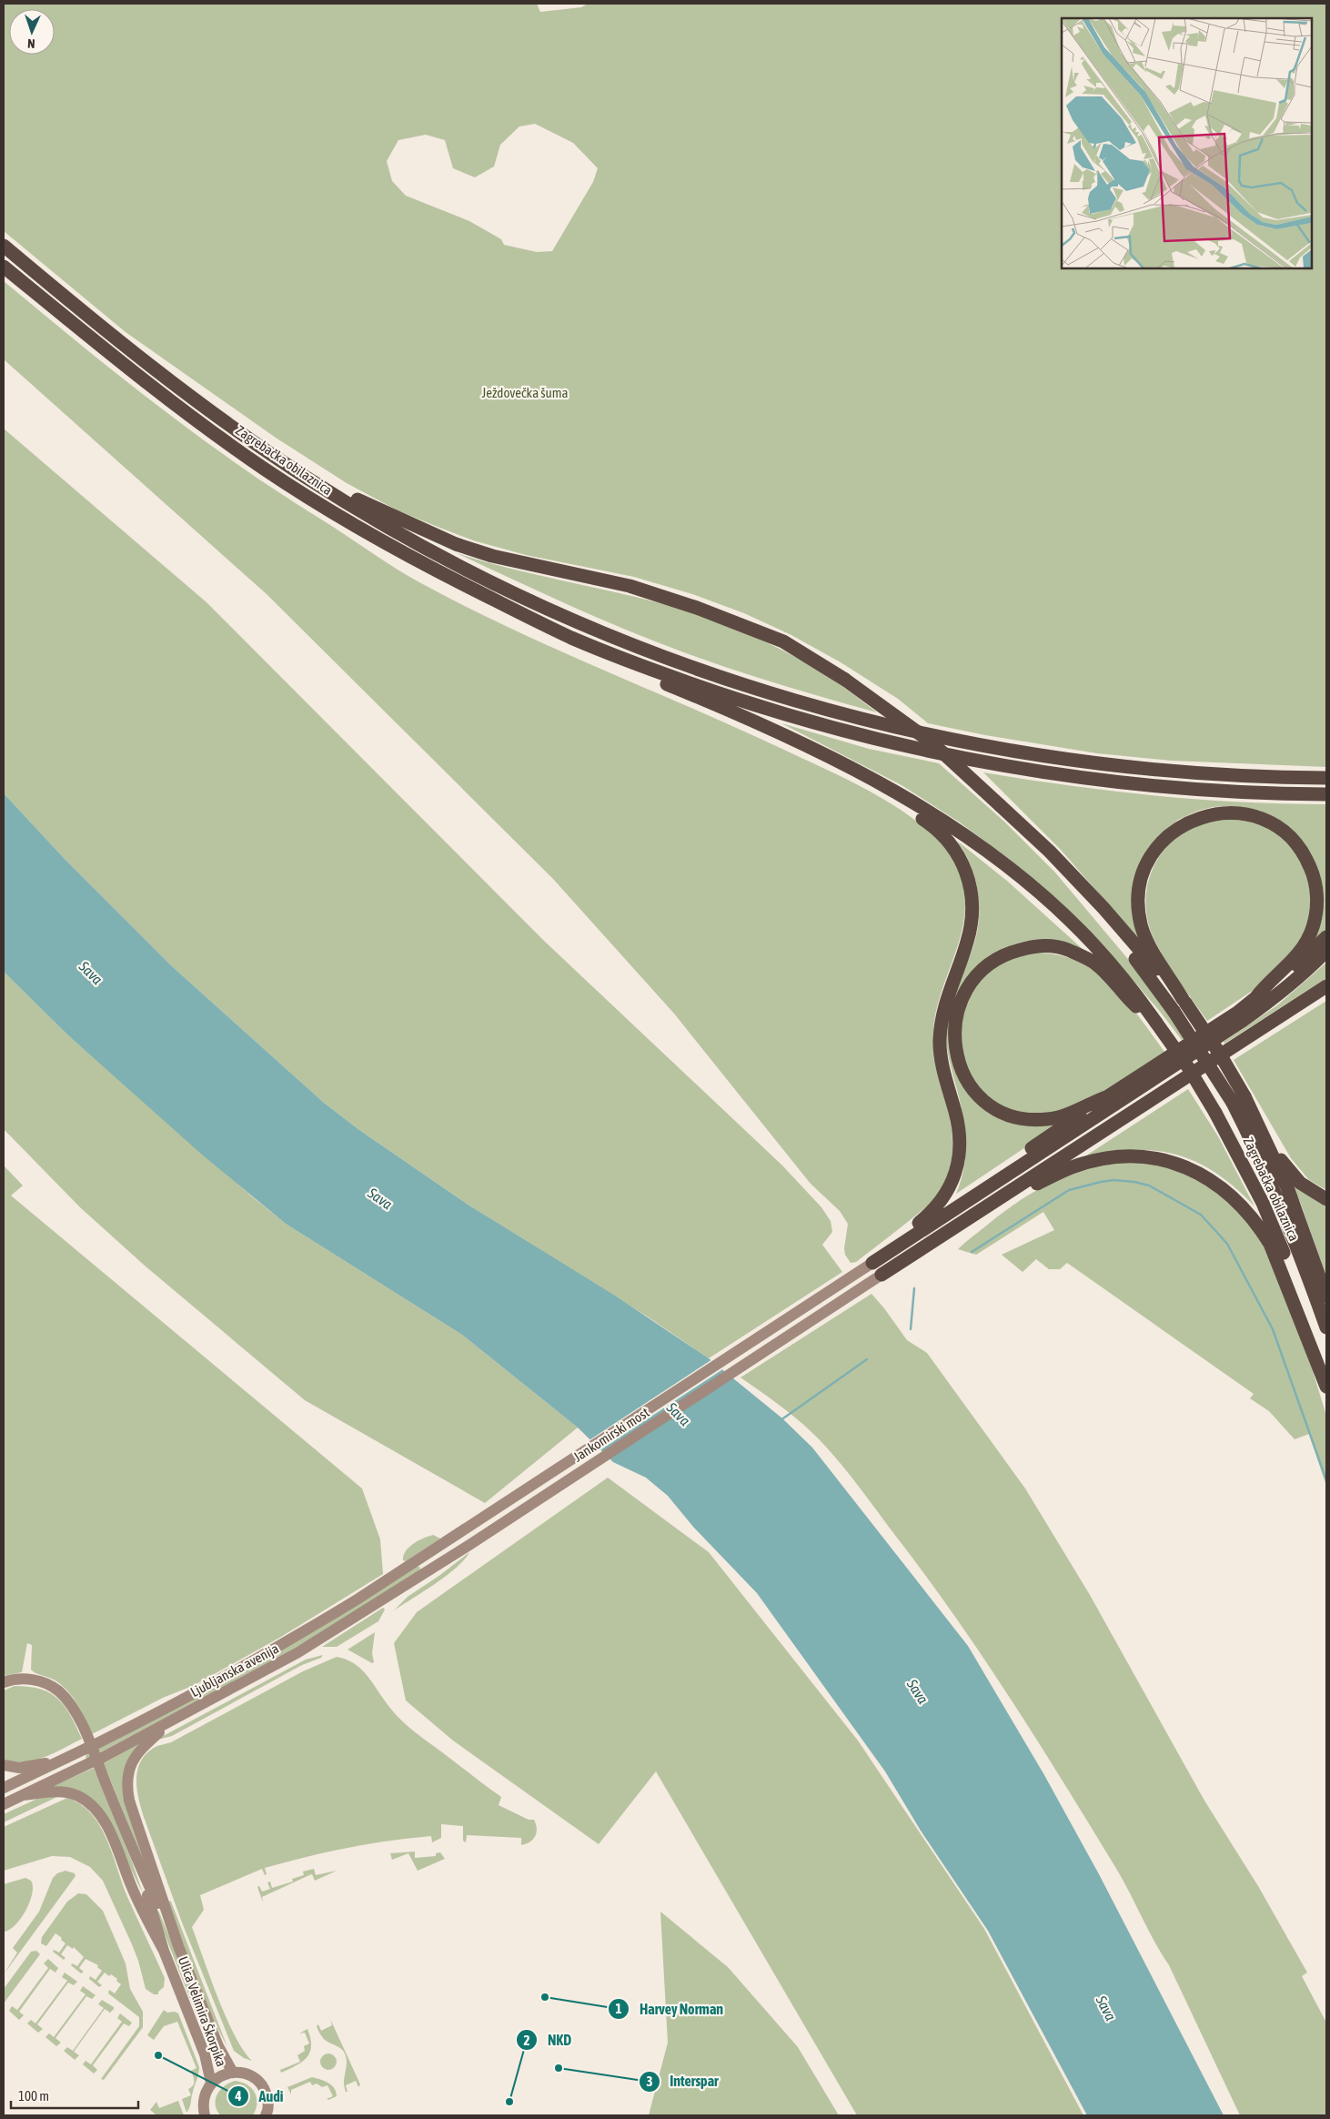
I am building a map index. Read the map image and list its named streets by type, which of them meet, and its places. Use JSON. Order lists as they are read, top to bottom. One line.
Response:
{"streets":{"highway":["Zagrebačka obilaznica"],"main road":["Jankomirski most","Ljubljanska avenija","Ulica Velimira Škorpika"]},"crossings":[["Jankomirski most","Ljubljanska avenija"]],"water":["Sava"],"parks":["Ježdovečka šuma"],"places":["Harvey Norman","Audi","Interspar","NKD"],"scale_bar":"100 m","north":"bottom"}
